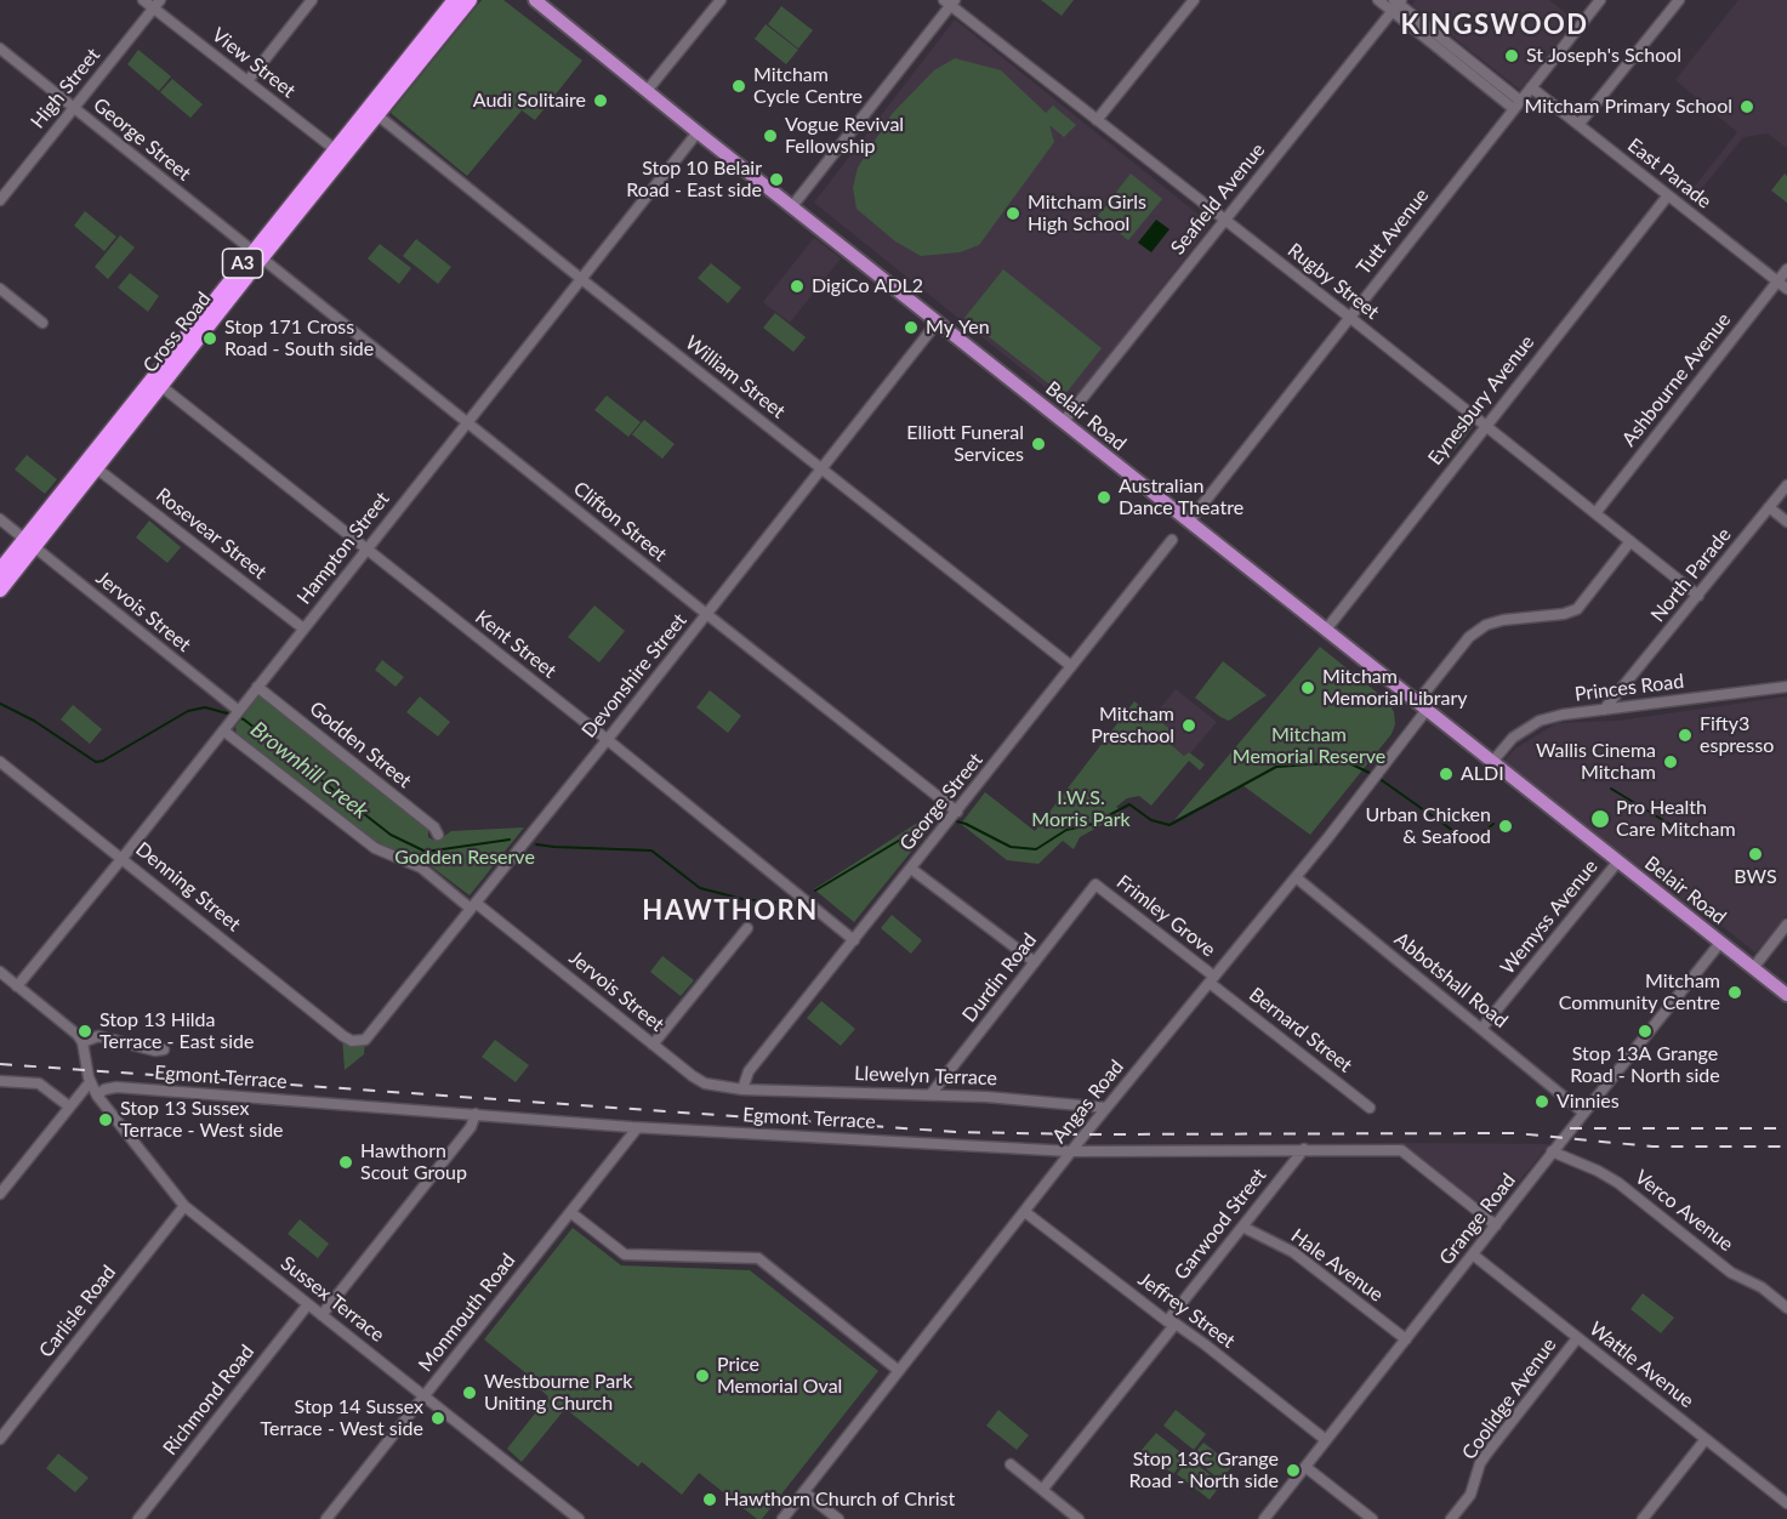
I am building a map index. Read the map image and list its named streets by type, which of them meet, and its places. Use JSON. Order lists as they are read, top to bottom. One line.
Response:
{"streets":{"highway":["A3","Cross Road"],"main road":["Belair Road"],"street":["View Street","High Street","George Street","East Parade","Seafield Avenue","Tutt Avenue","Rugby Street","William Street","Ashbourne Avenue","Eynesbury Avenue","Clifton Street","Rosevear Street","Hampton Street","North Parade","Jervois Street","Kent Street","Devonshire Street","Princes Road","Godden Street","Denning Street","Frimley Grove","Wemyss Avenue","Durdin Road","Abbotshall Road","Bernard Street","Llewelyn Terrace","Egmont Terrace","Angas Road","Verco Avenue","Grange Road","Garwood Street","Hale Avenue","Sussex Terrace","Jeffrey Street","Carlisle Road","Monmouth Road","Wattle Avenue","Coolidge Avenue","Richmond Road"]},"crossings":[["View Street","High Street"],["View Street","Cross Road"],["High Street","George Street"],["George Street","Cross Road"],["George Street","William Street"],["George Street","Clifton Street"],["George Street","Jervois Street"],["George Street","Kent Street"],["George Street","Llewelyn Terrace"],["East Parade","Tutt Avenue"],["East Parade","Ashbourne Avenue"],["East Parade","Eynesbury Avenue"],["Seafield Avenue","Rugby Street"],["Seafield Avenue","Belair Road"],["Tutt Avenue","Rugby Street"],["Tutt Avenue","Belair Road"],["Rugby Street","Ashbourne Avenue"],["Rugby Street","Eynesbury Avenue"],["Rugby Street","North Parade"],["Rugby Street","Angas Road"],["Cross Road","William Street"],["Cross Road","Clifton Street"],["Cross Road","Rosevear Street"],["Cross Road","Jervois Street"],["Cross Road","Kent Street"],["William Street","Hampton Street"],["William Street","Devonshire Street"],["Eynesbury Avenue","Belair Road"],["Belair Road","Hampton Street"],["Belair Road","Devonshire Street"],["Belair Road","Princes Road"],["Belair Road","Wemyss Avenue"],["Belair Road","Angas Road"],["Belair Road","Grange Road"],["Clifton Street","Hampton Street"],["Clifton Street","Devonshire Street"],["Rosevear Street","Hampton Street"],["Hampton Street","Jervois Street"],["Hampton Street","Kent Street"],["Hampton Street","Godden Street"],["Hampton Street","Denning Street"],["North Parade","Princes Road"],["Jervois Street","Devonshire Street"],["Jervois Street","Llewelyn Terrace"],["Kent Street","Devonshire Street"],["Devonshire Street","Denning Street"],["Frimley Grove","Durdin Road"],["Frimley Grove","Bernard Street"],["Frimley Grove","Angas Road"],["Wemyss Avenue","Abbotshall Road"],["Durdin Road","Llewelyn Terrace"],["Abbotshall Road","Angas Road"],["Abbotshall Road","Grange Road"],["Bernard Street","Angas Road"],["Llewelyn Terrace","Angas Road"],["Egmont Terrace","Angas Road"],["Egmont Terrace","Grange Road"],["Egmont Terrace","Garwood Street"],["Egmont Terrace","Sussex Terrace"],["Egmont Terrace","Monmouth Road"],["Angas Road","Jeffrey Street"],["Verco Avenue","Grange Road"],["Grange Road","Hale Avenue"],["Grange Road","Jeffrey Street"],["Grange Road","Wattle Avenue"],["Garwood Street","Hale Avenue"],["Garwood Street","Jeffrey Street"],["Sussex Terrace","Carlisle Road"],["Sussex Terrace","Monmouth Road"],["Sussex Terrace","Richmond Road"],["Wattle Avenue","Coolidge Avenue"]],"districts":["KINGSWOOD","HAWTHORN"],"water":["Brownhill Creek"],"parks":["Mitcham Memorial Reserve","I.W.S. Morris Park","Godden Reserve"],"places":["St Joseph's School","Mitcham Cycle Centre","Audi Solitaire","Mitcham Primary School","Vogue Revival Fellowship","Stop 10 Belair Road - East side","Mitcham Girls High School","DigiCo ADL2","My Yen","Stop 171 Cross Road - South side","Elliott Funeral Services","Australian Dance Theatre","Mitcham Memorial Library","Mitcham Preschool","Fifty3 espresso","Wallis Cinema Mitcham","ALDI","Pro Health Care Mitcham","Urban Chicken & Seafood","BWS","Mitcham Community Centre","Stop 13 Hilda Terrace - East side","Stop 13A Grange Road - North side","Vinnies","Stop 13 Sussex Terrace - West side","Hawthorn Scout Group","Price Memorial Oval","Westbourne Park Uniting Church","Stop 14 Sussex Terrace - West side","Stop 13C Grange Road - North side","Hawthorn Church of Christ"]}
